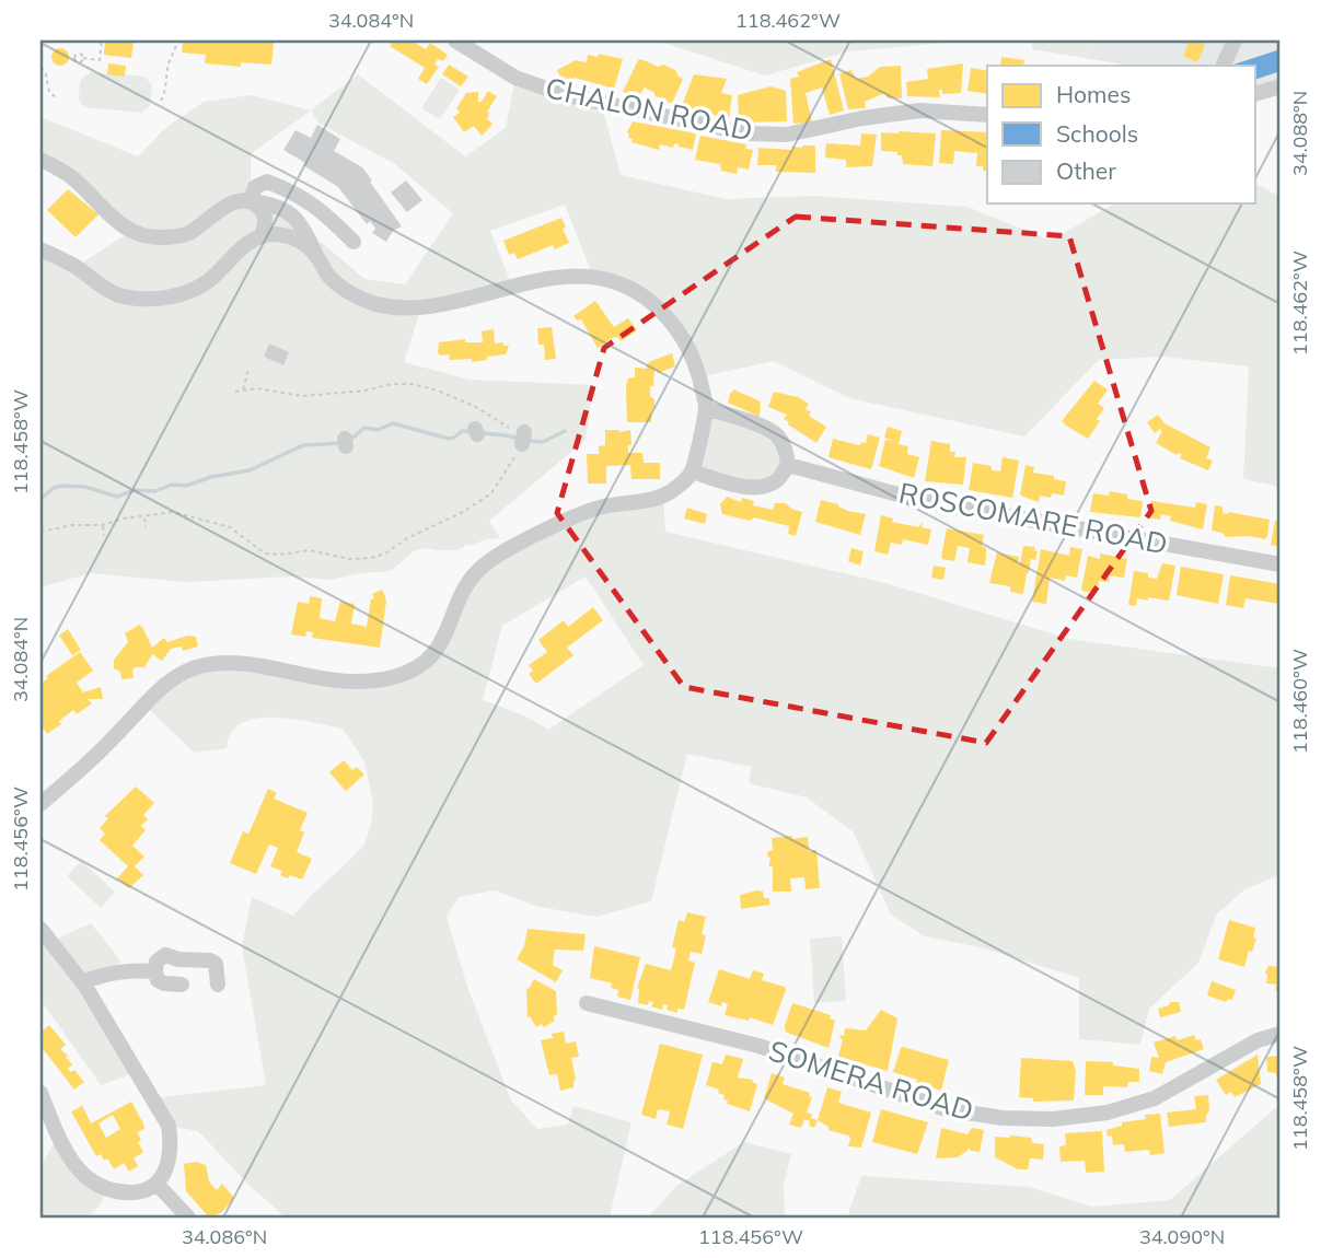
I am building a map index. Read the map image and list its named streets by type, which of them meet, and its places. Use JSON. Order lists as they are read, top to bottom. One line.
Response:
{"streets":{"street":["CHALON ROAD","ROSCOMARE ROAD","SOMERA ROAD"]},"legend":["Homes","Schools","Other"],"coordinates":["34.084°N","118.462°W","34.088°N","118.458°W","118.460°W","118.456°W","34.086°N","34.090°N"]}
